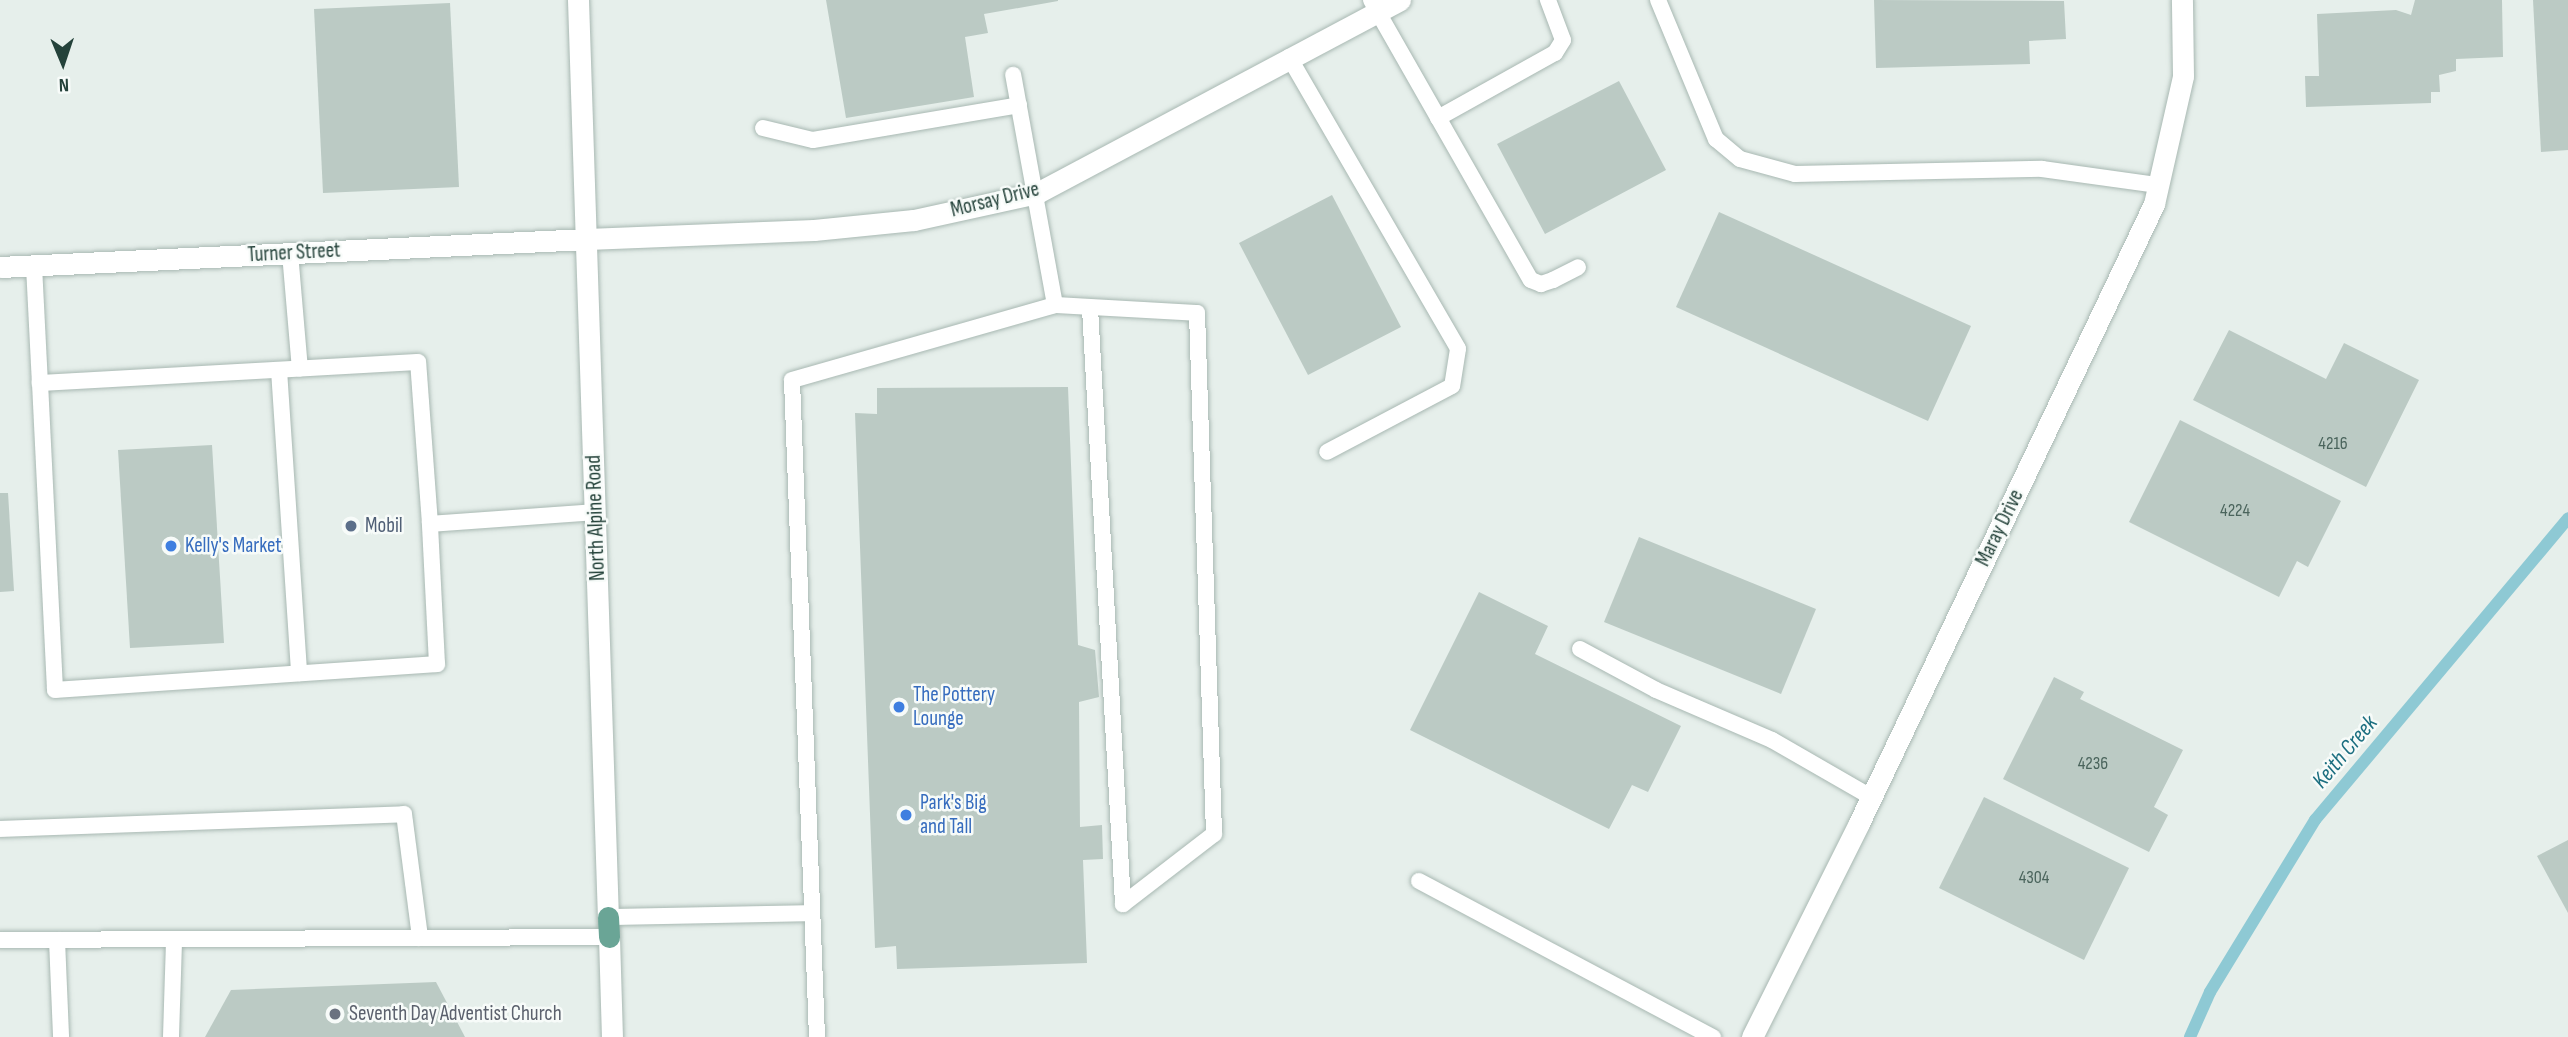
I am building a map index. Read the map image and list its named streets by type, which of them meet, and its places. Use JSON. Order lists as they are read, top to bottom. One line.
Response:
{"streets":{"street":["Morsay Drive","Turner Street","North Alpine Road","Maray Drive"]},"crossings":[["Morsay Drive","Turner Street"],["Morsay Drive","North Alpine Road"],["Turner Street","North Alpine Road"]],"water":["Keith Creek"],"places":["Mobil","Kelly's Market","The Pottery Lounge","Park's Big and Tall","Seventh Day Adventist Church"],"house_numbers":["4216","4224","4236","4304"],"north":"bottom"}
